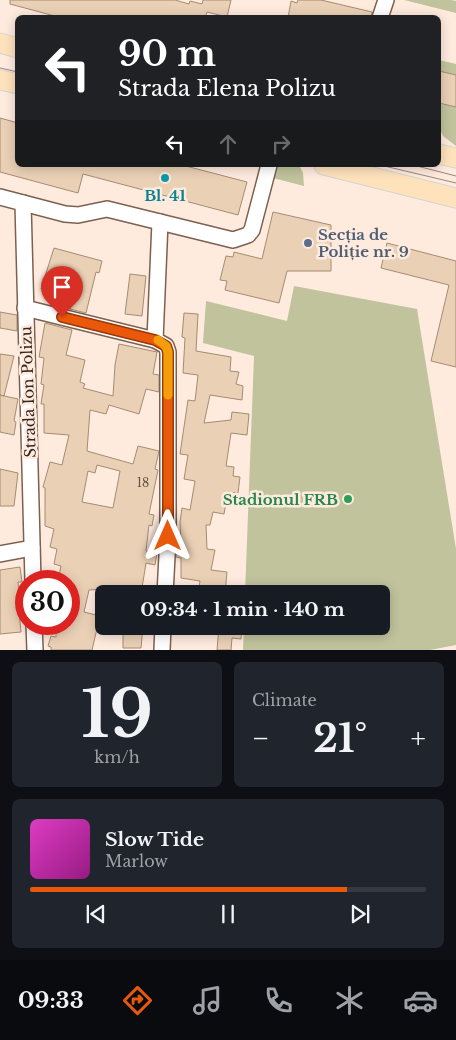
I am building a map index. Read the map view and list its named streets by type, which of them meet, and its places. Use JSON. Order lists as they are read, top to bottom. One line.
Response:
{"streets":{"street":["Strada Ion Polizu"]},"places":["Bl. 41","Secția de Poliție nr. 9","Stadionul FRB"],"house_numbers":["18"],"page":{"turn":["90 m","Strada Elena Polizu"],"limit":"30","trip":"09:34 · 1 min · 140 m","tile":[["19","km/h"],"Climate"],"heat":["−","21°","+"],"song":["Slow Tide","Marlow"],"tabs":"09:33"}}
